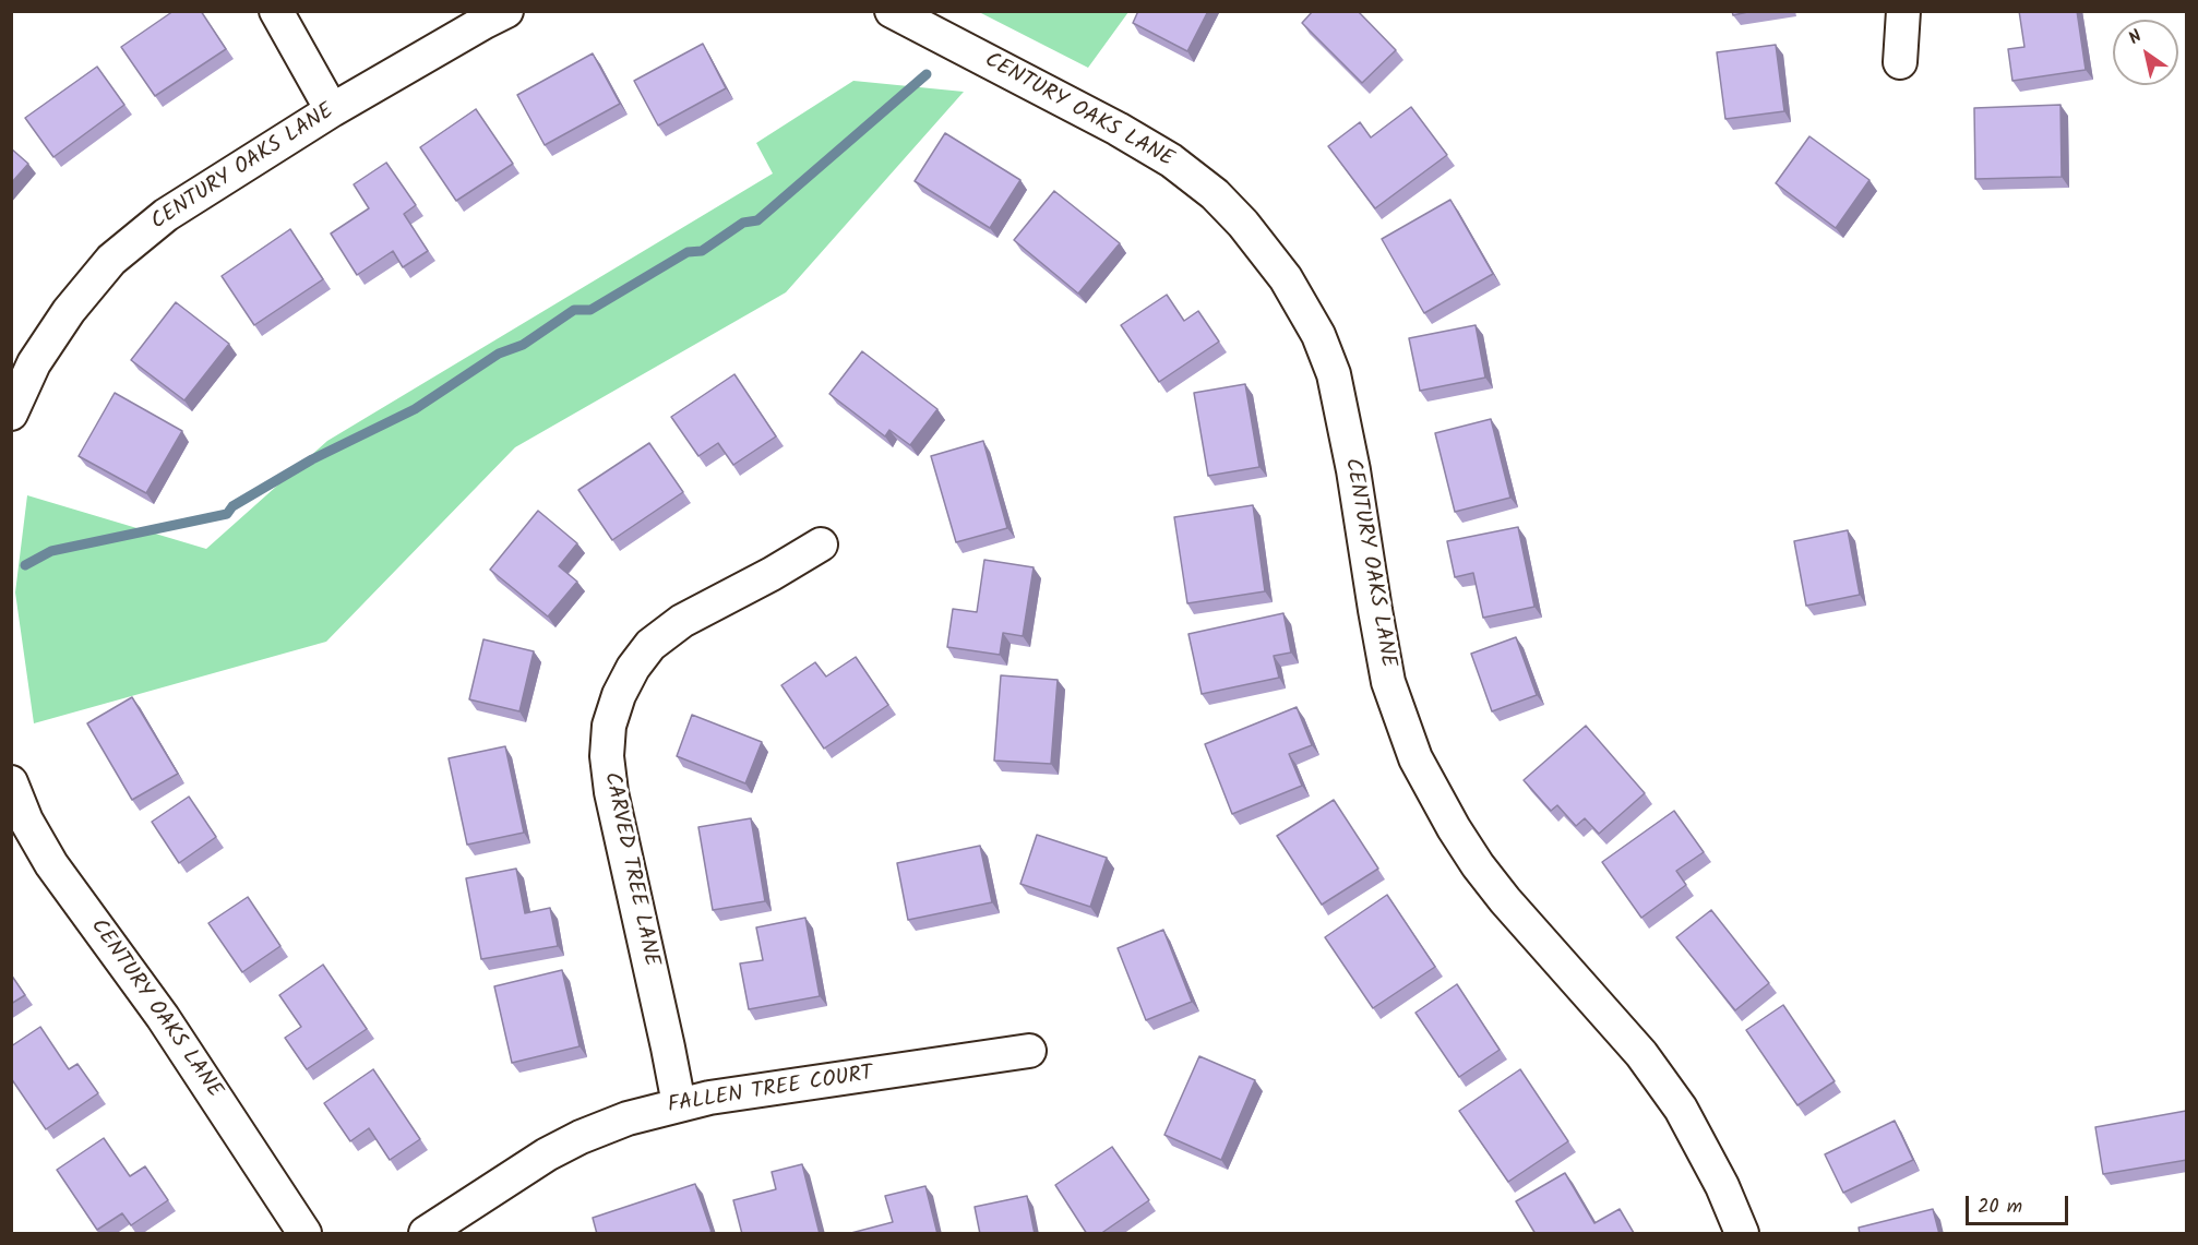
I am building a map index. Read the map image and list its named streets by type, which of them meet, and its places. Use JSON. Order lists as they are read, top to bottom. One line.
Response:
{"streets":{"street":["CENTURY OAKS LANE","CARVED TREE LANE","FALLEN TREE COURT"]},"crossings":[["CARVED TREE LANE","FALLEN TREE COURT"]],"scale_bar":"20 m","north":"top left"}
